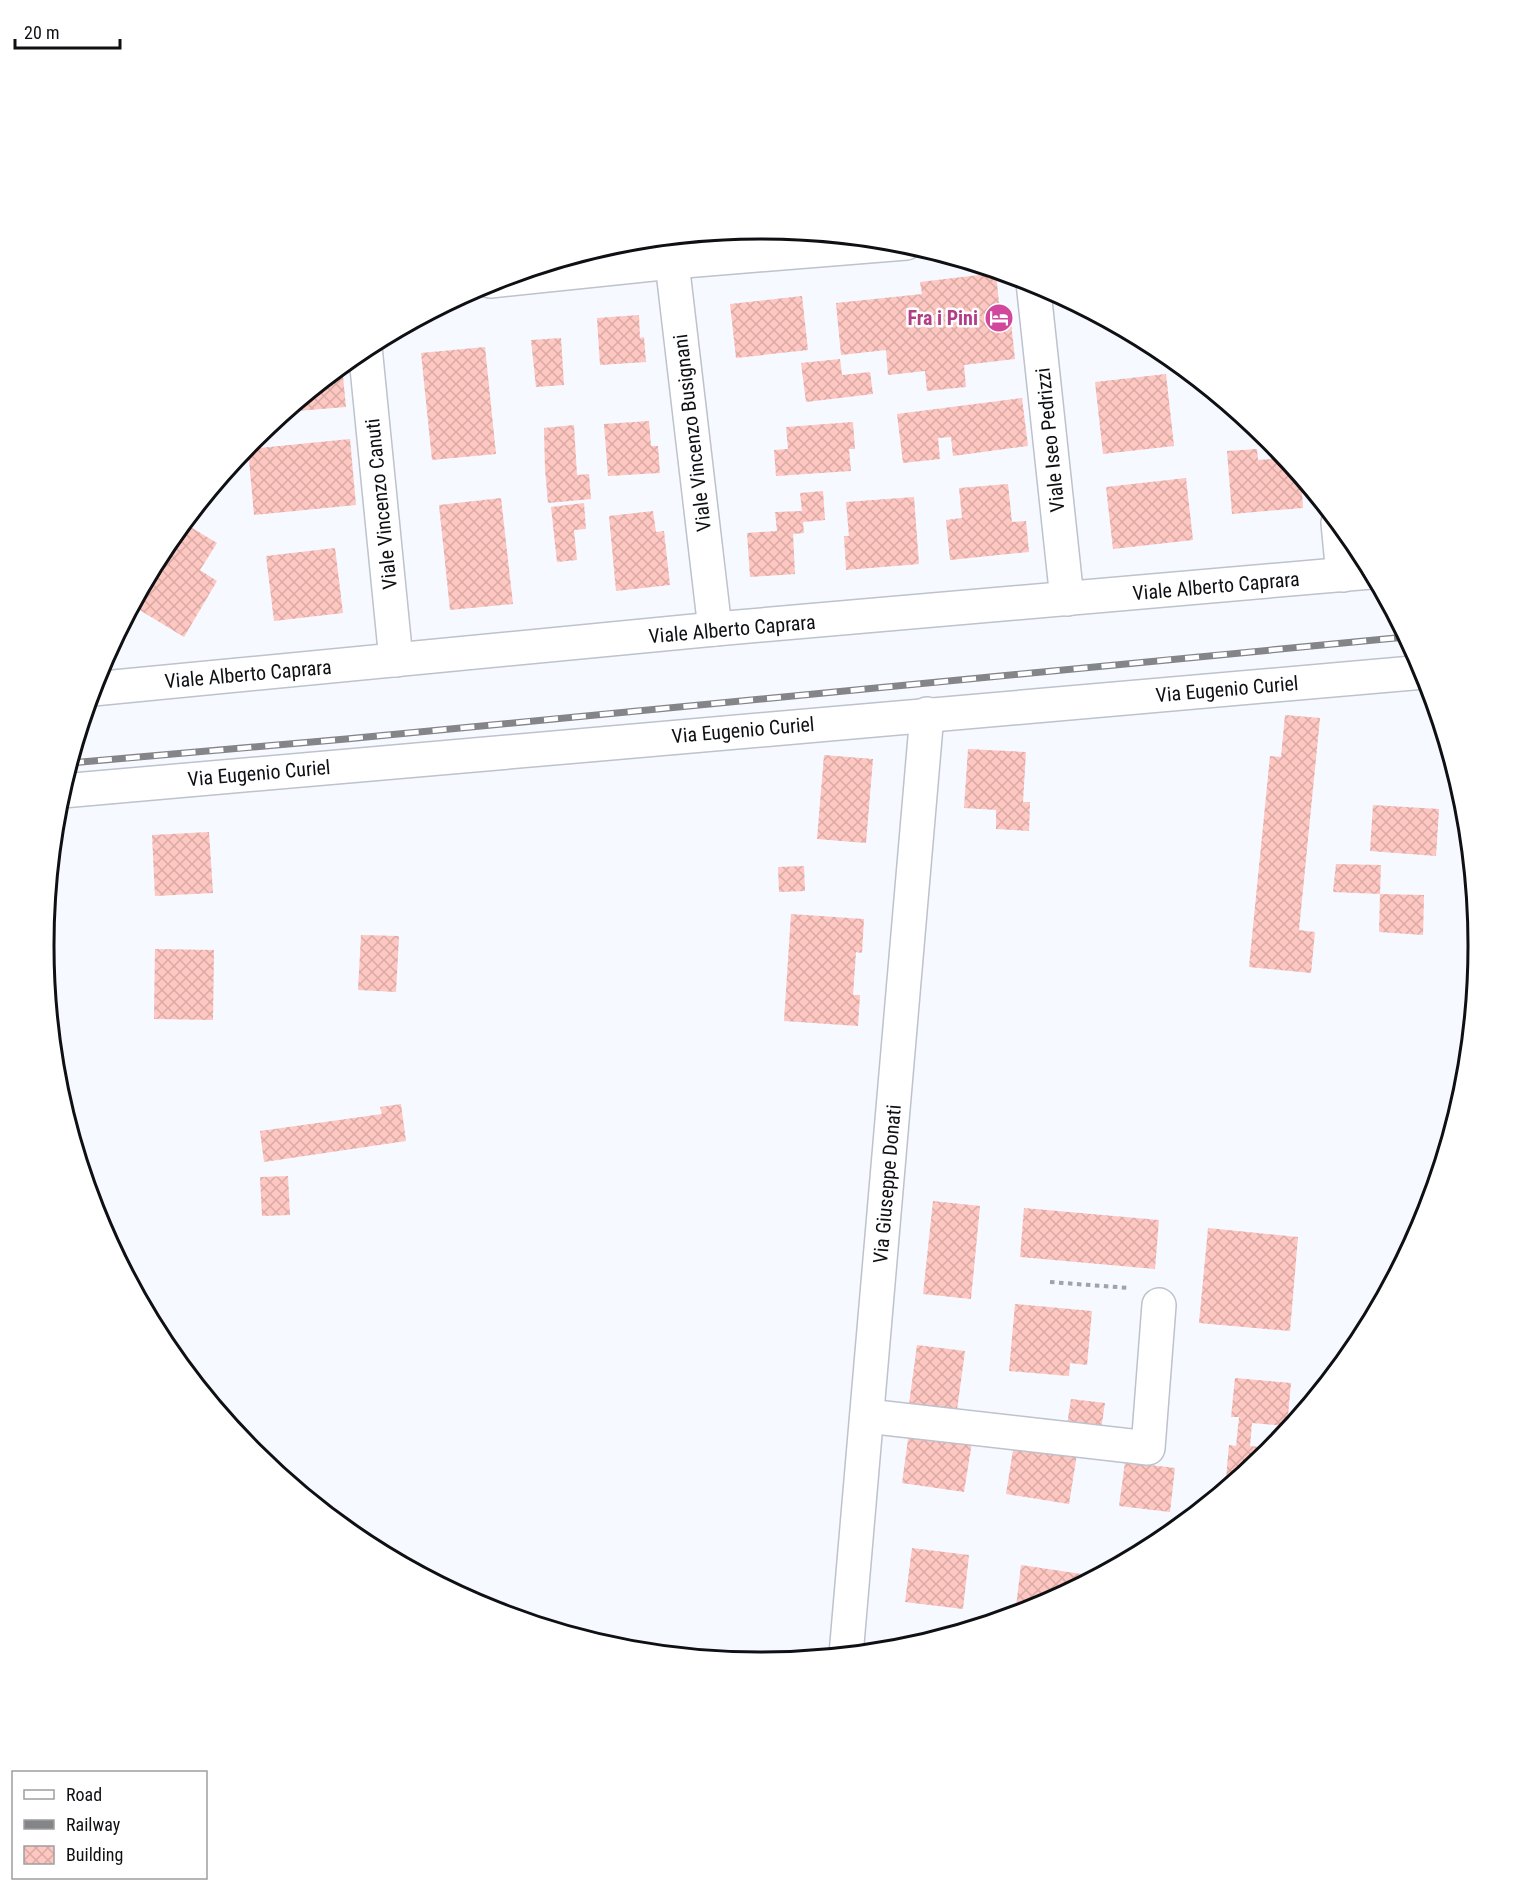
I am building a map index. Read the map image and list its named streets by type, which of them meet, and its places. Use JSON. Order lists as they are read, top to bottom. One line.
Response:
{"streets":{"street":["Viale Vincenzo Busignani","Viale Iseo Pedrizzi","Viale Vincenzo Canuti","Viale Alberto Caprara","Via Eugenio Curiel","Via Giuseppe Donati"]},"crossings":[["Viale Vincenzo Busignani","Viale Alberto Caprara"],["Viale Iseo Pedrizzi","Viale Alberto Caprara"],["Viale Vincenzo Canuti","Viale Alberto Caprara"],["Via Eugenio Curiel","Via Giuseppe Donati"]],"places":{"hotel":["Fra i Pini"]},"legend":["Road","Railway","Building"],"scale_bar":"20 m"}
